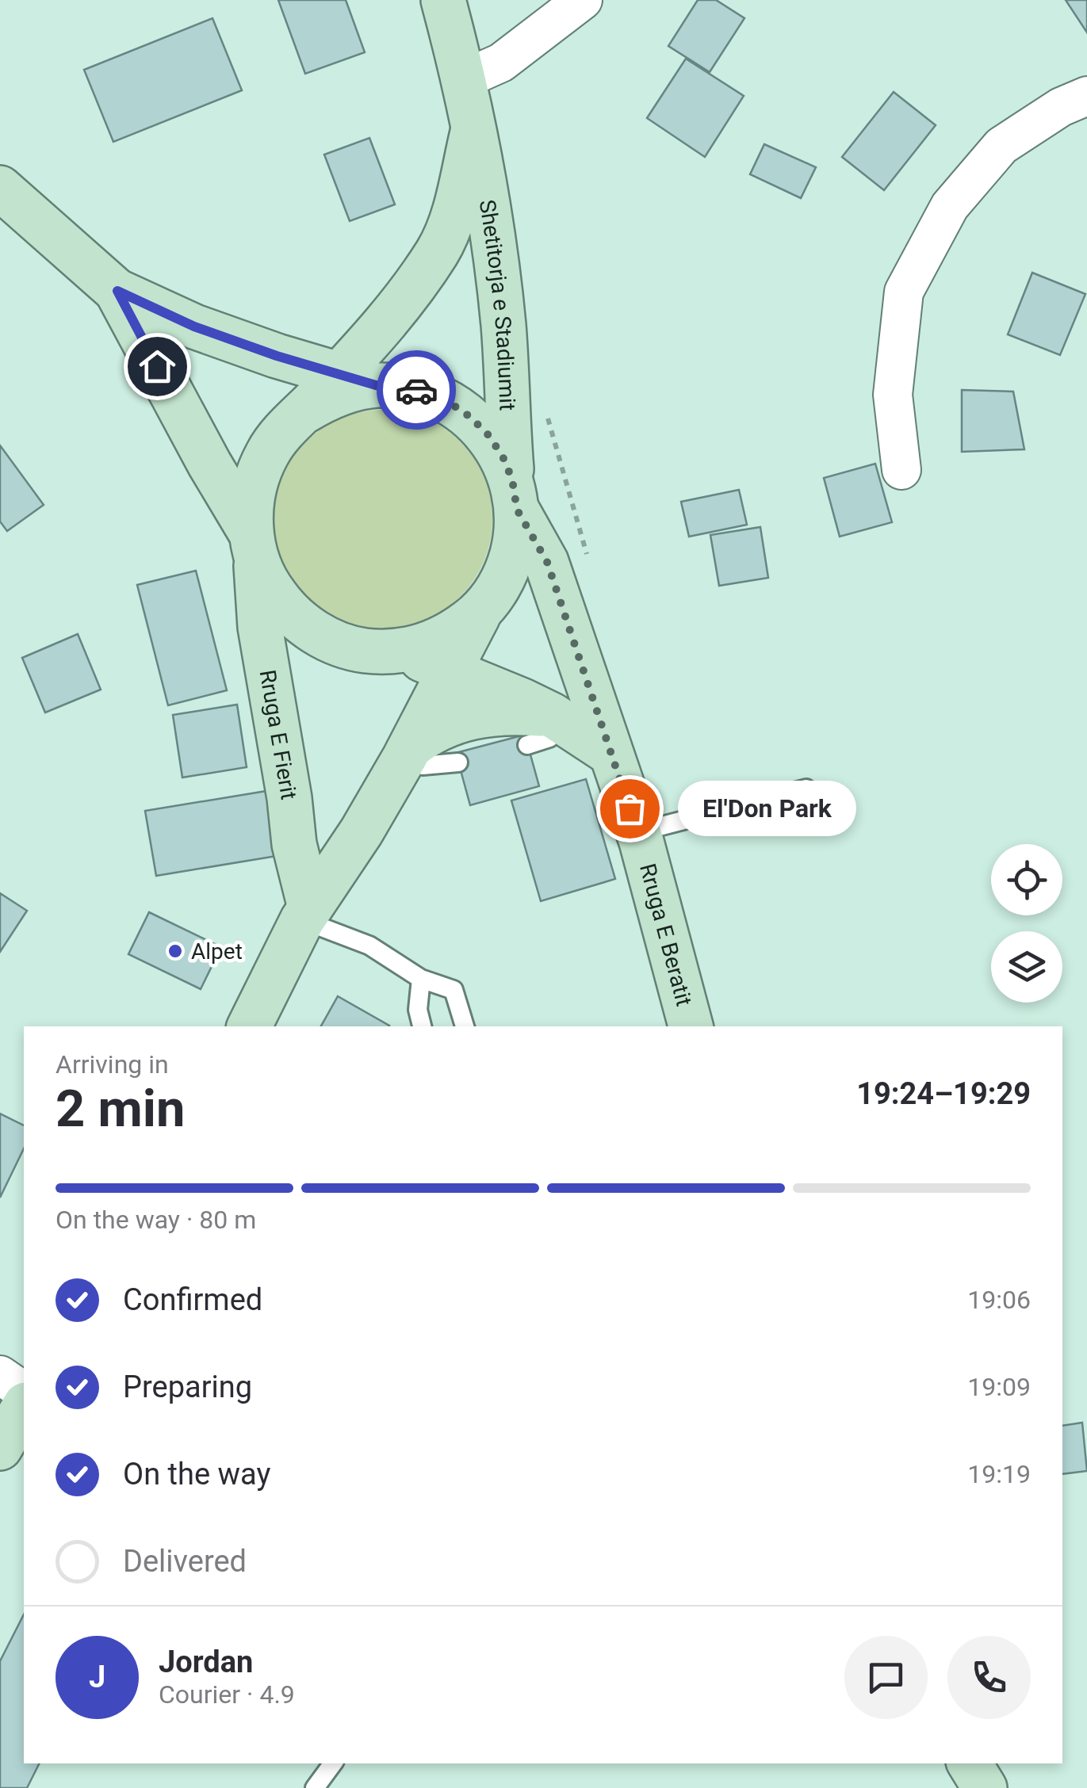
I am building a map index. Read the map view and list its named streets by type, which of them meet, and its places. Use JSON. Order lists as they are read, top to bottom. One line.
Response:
{"streets":{"main road":["Shetitorja e Stadiumit","Rruga E Fierit","Rruga E Beratit"]},"crossings":[["Shetitorja e Stadiumit","Rruga E Fierit"],["Shetitorja e Stadiumit","Rruga E Beratit"],["Rruga E Fierit","Rruga E Beratit"]],"places":["El'Don Park","Alpet"],"page":{"bubble":"El'Don Park","heading":["2 min","Arriving in","19:24–19:29"],"panel":["Jordan","Courier · 4.9"],"bar":"On the way · 80 m","list":[["Confirmed","19:06"],["Preparing","19:09"],["On the way","19:19"],"Delivered"],"round":"J"}}
